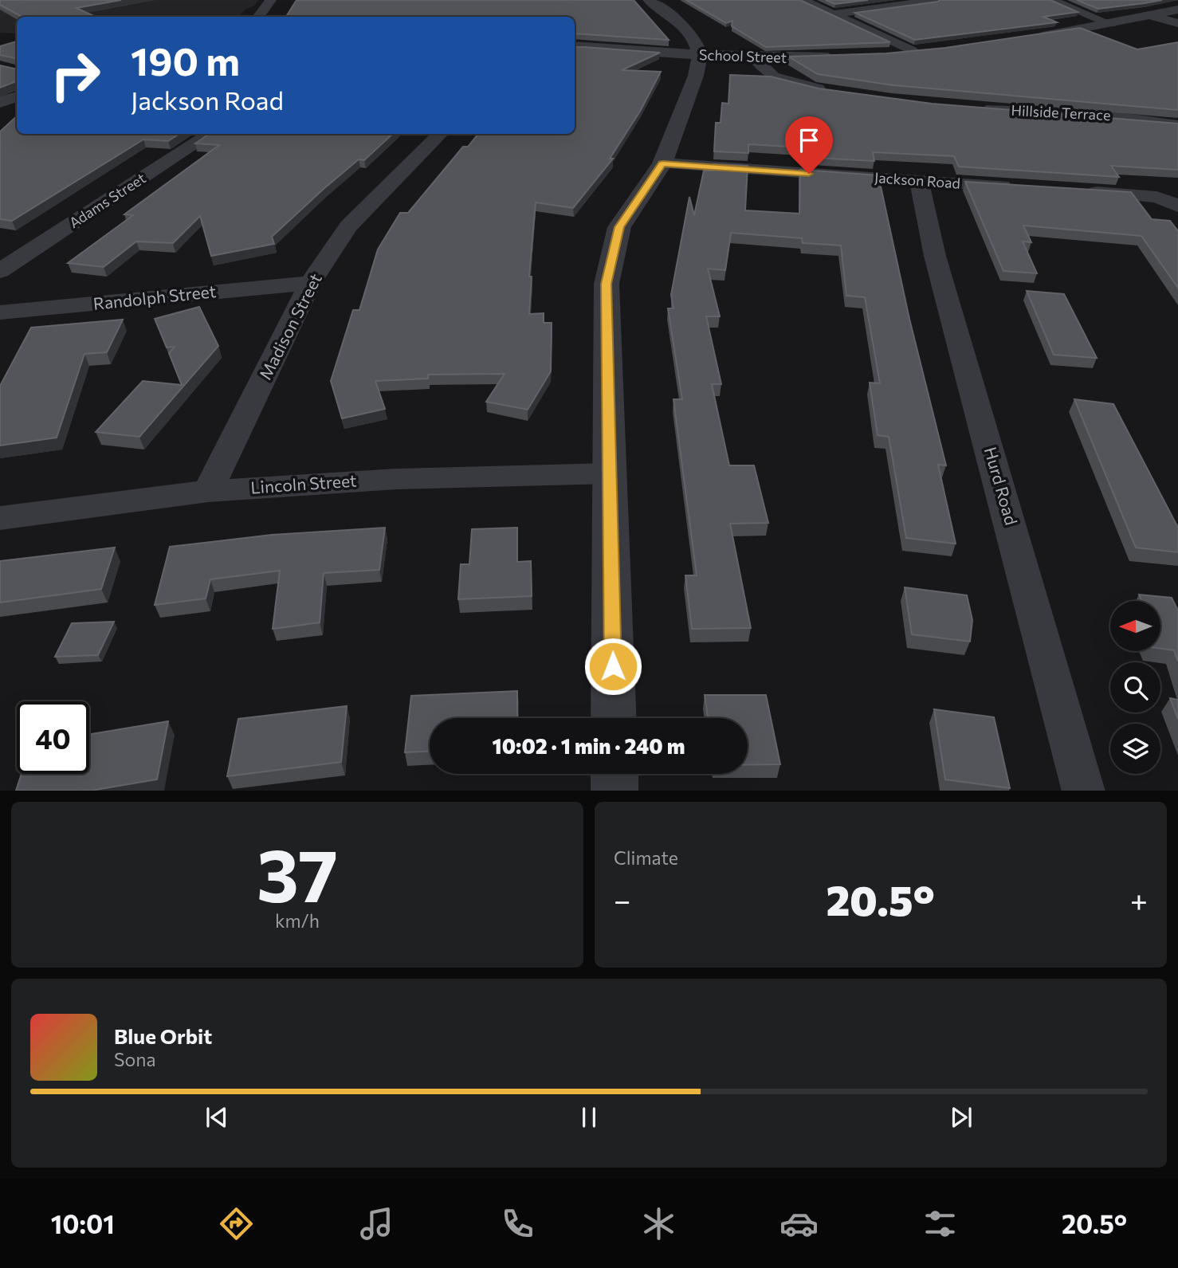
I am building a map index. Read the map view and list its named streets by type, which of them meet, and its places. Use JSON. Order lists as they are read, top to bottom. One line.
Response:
{"streets":{"street":["School Street","Hillside Terrace","Jackson Road","Adams Street","Randolph Street","Madison Street","Lincoln Street","Hurd Road"]},"crossings":[["Jackson Road","Hurd Road"],["Randolph Street","Madison Street"],["Madison Street","Lincoln Street"]],"north":"left","page":{"turn":["190 m","Jackson Road"],"limit":"40","trip":"10:02 · 1 min · 240 m","tile":[["37","km/h"],"Climate"],"heat":["−","20.5°","+"],"song":["Blue Orbit","Sona"],"tabs":["10:01","20.5°"]}}
